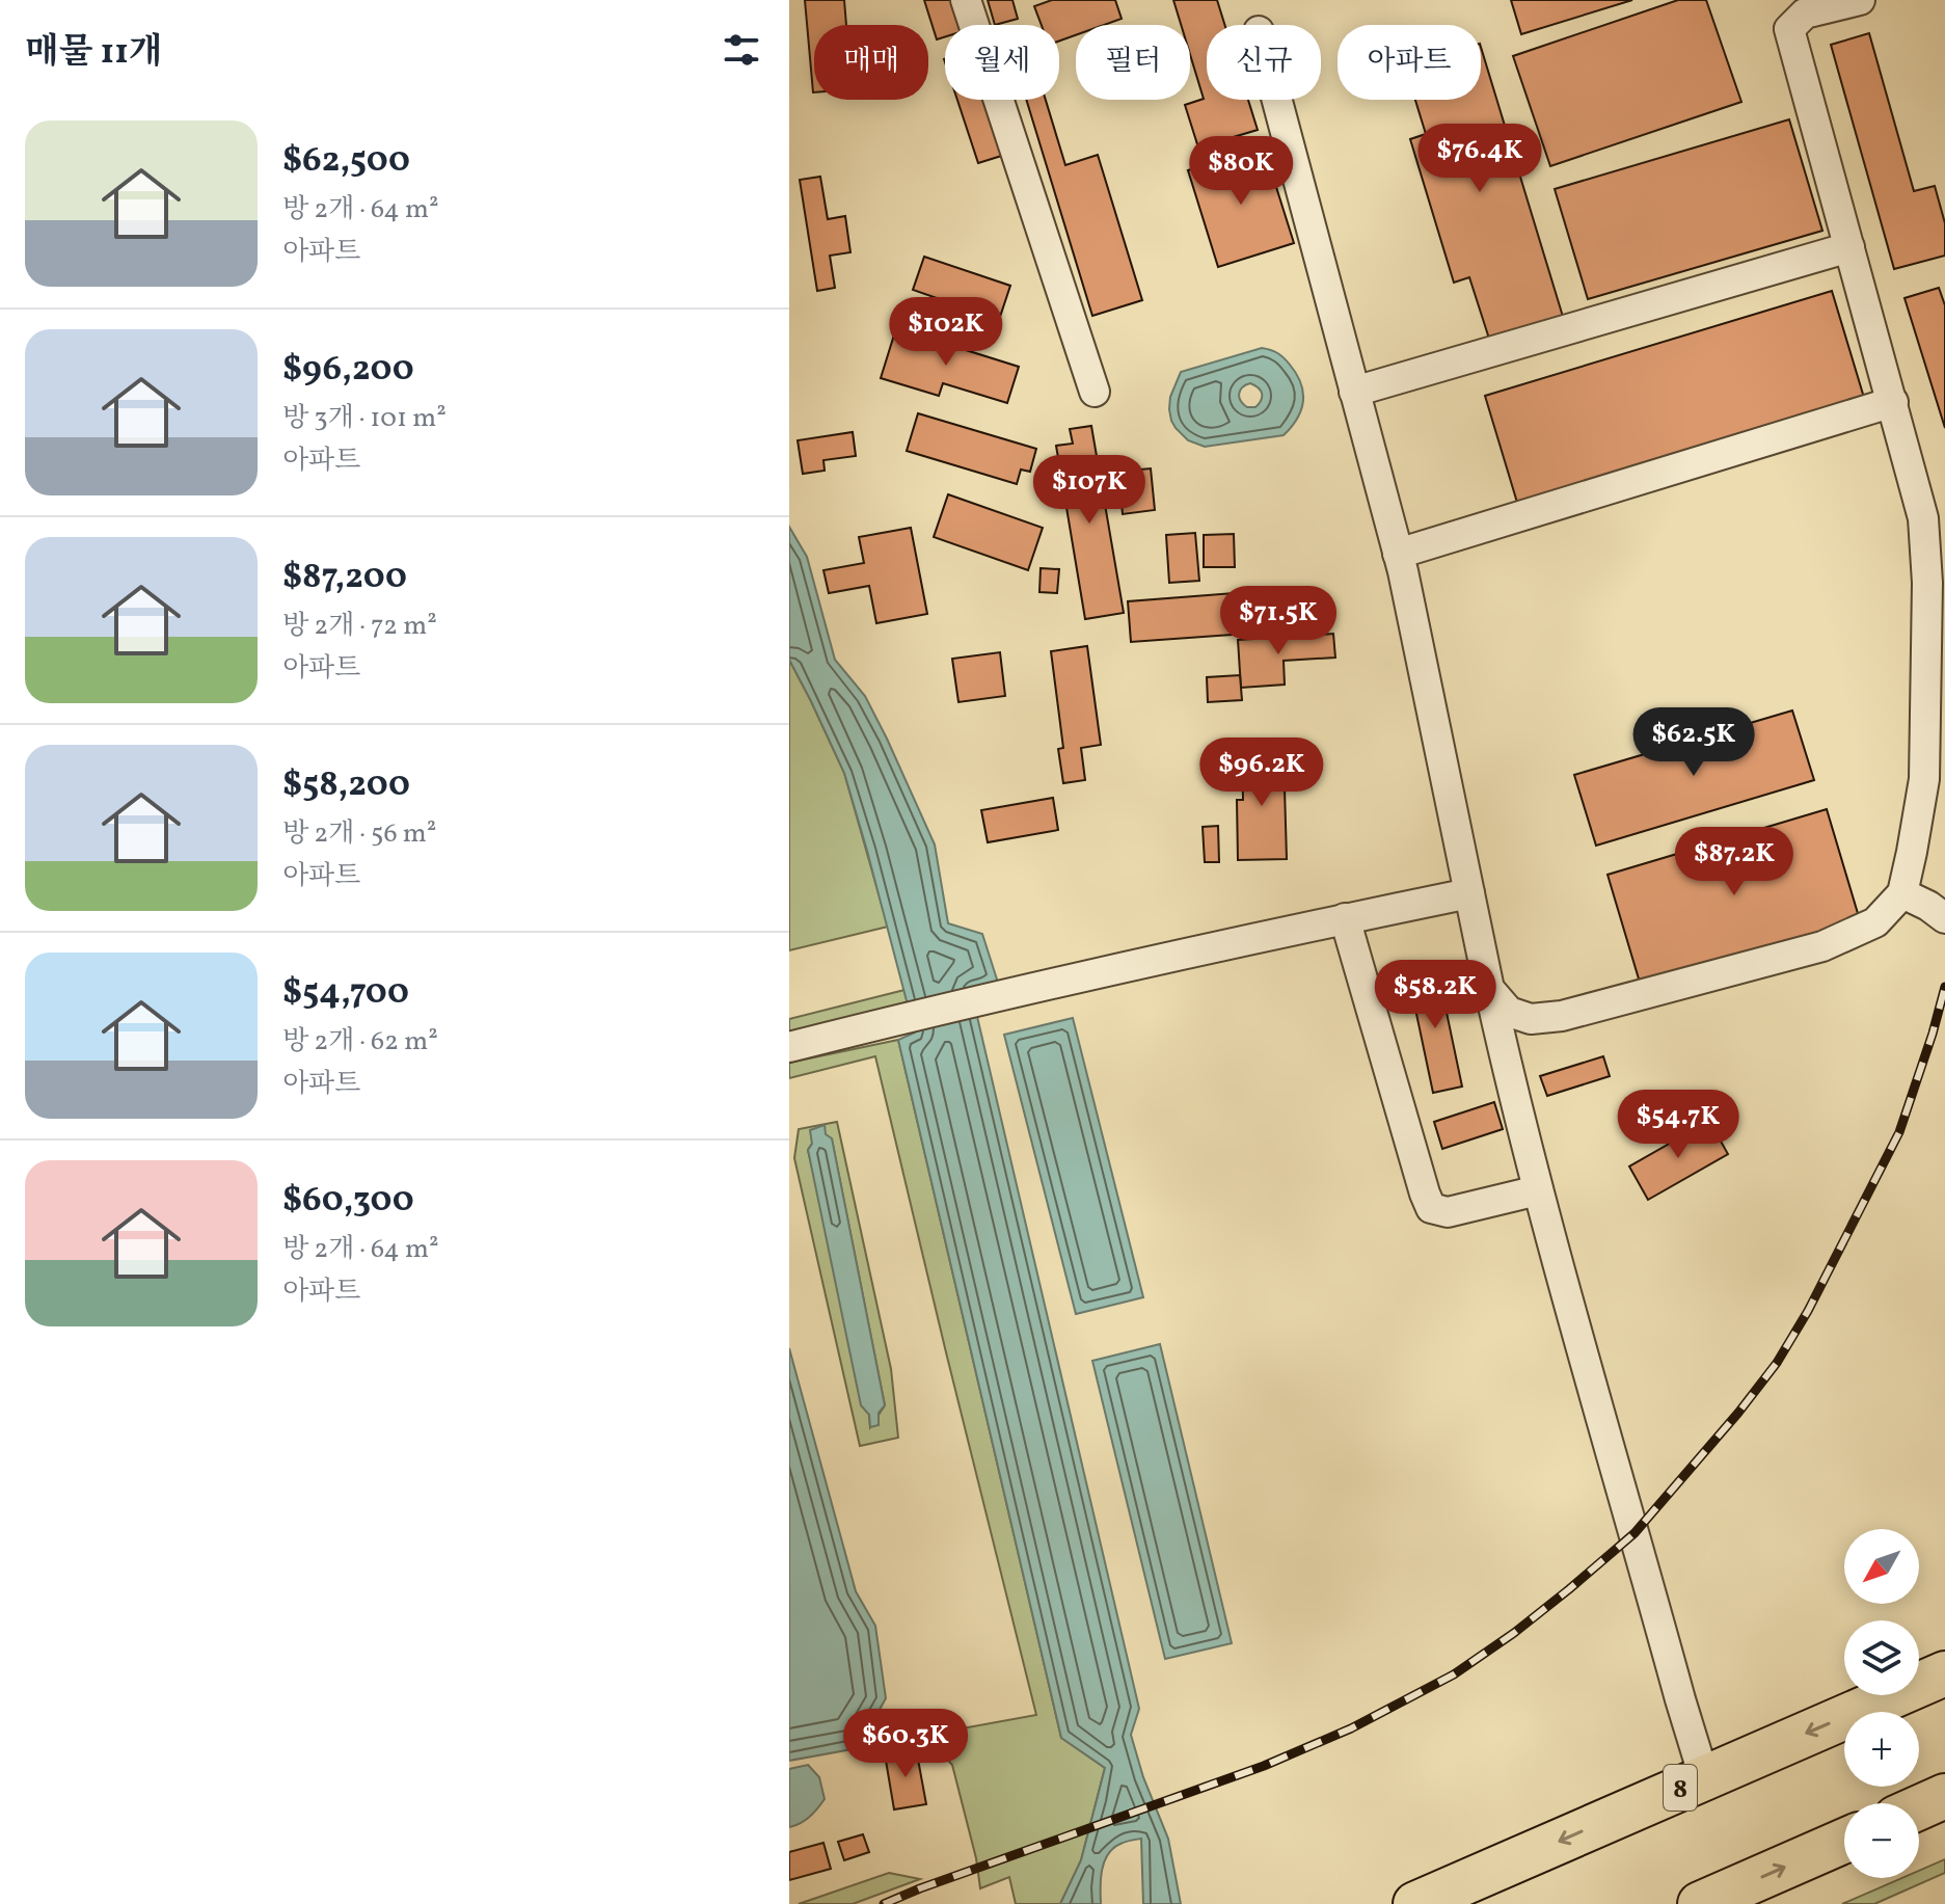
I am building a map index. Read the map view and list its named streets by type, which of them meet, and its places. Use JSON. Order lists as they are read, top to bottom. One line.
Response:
{"streets":{"highway":["8"]},"north":"bottom left","page":{"heading":"매물 11개","chip":["매매","월세","필터","신규","아파트"],"list":[{"name":"$62,500","note":"방 2개 · 64 m² · 아파트"},{"name":"$96,200","note":"방 3개 · 101 m² · 아파트"},{"name":"$87,200","note":"방 2개 · 72 m² · 아파트"},{"name":"$58,200","note":"방 2개 · 56 m² · 아파트"},{"name":"$54,700","note":"방 2개 · 62 m² · 아파트"},{"name":"$60,300","note":"방 2개 · 64 m² · 아파트"}],"price":["$76.4K","$80K","$102K","$107K","$71.5K","$62.5K","$96.2K","$87.2K","$58.2K","$54.7K","$60.3K"],"map_buttons":["+","−"]}}
